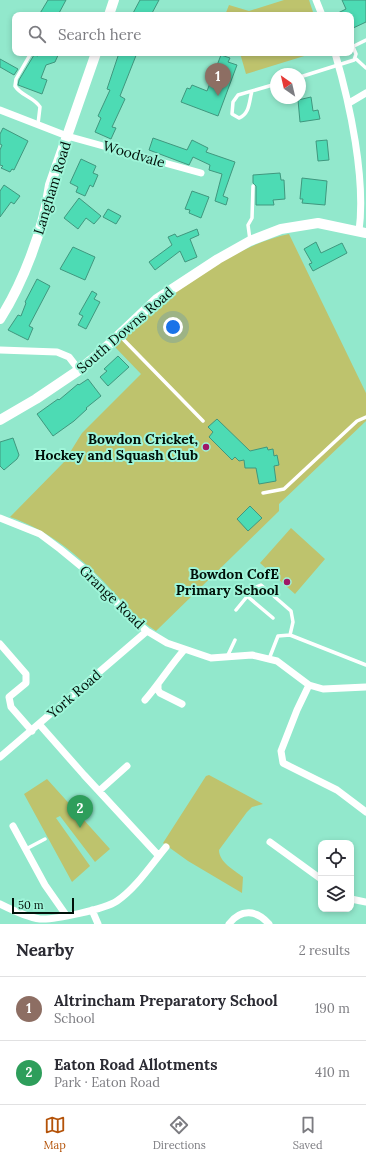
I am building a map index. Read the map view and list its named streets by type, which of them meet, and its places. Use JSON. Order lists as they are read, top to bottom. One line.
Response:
{"streets":{"main road":["Langham Road","South Downs Road"],"street":["Woodvale","Grange Road","York Road"]},"crossings":[["Woodvale","Langham Road"],["Grange Road","York Road"]],"places":["Bowdon Cricket, Hockey and Squash Club","Bowdon CofE Primary School"],"scale_bar":"50 m","north":"top left","page":{"search":"Search here","pins":["1","2"],"scale":"50 m","heading":["Nearby","2 results"],"list":[{"mark":"1","name":"Altrincham Preparatory School","note":"School","value":"190 m"},{"mark":"2","name":"Eaton Road Allotments","note":"Park · Eaton Road","value":"410 m"}],"nav":["Map","Directions","Saved"]}}
